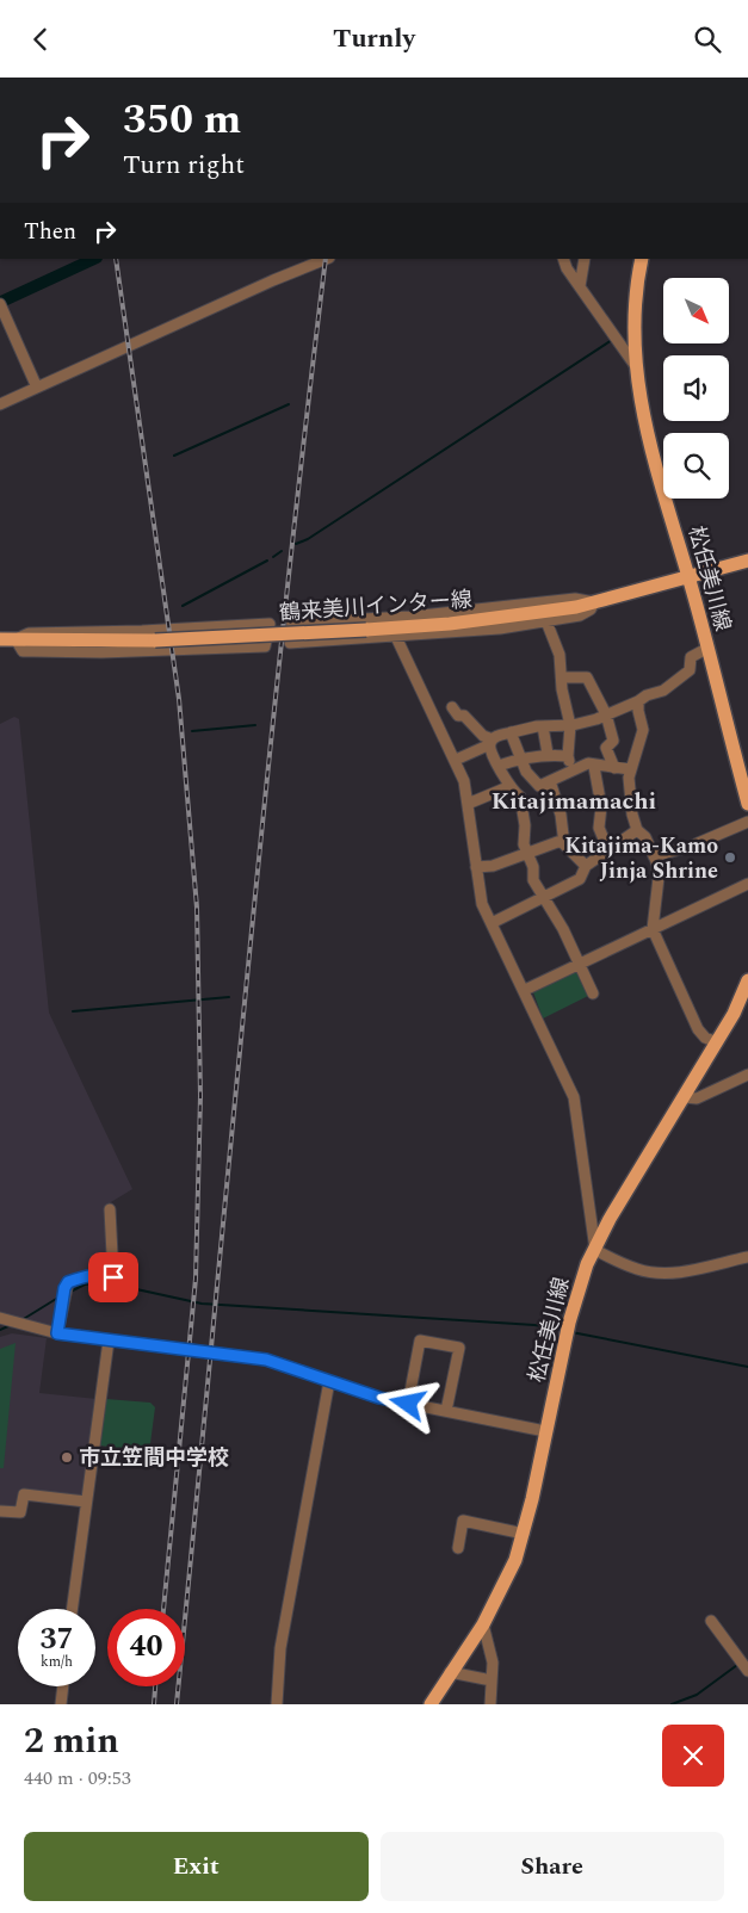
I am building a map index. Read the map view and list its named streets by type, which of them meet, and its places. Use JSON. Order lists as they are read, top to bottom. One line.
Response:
{"streets":{"main road":["松任美川線","鶴来美川インター線"]},"crossings":[["松任美川線","鶴来美川インター線"]],"districts":["Kitajimamachi"],"places":["Kitajima-Kamo Jinja Shrine","市立笠間中学校"],"north":"bottom right","page":{"header":"Turnly","turn":["350 m","Turn right"],"then":"Then","speed":"37 km/h","limit":"40","heading":["2 min","440 m · 09:53"],"buttons":["Exit","Share"]}}
